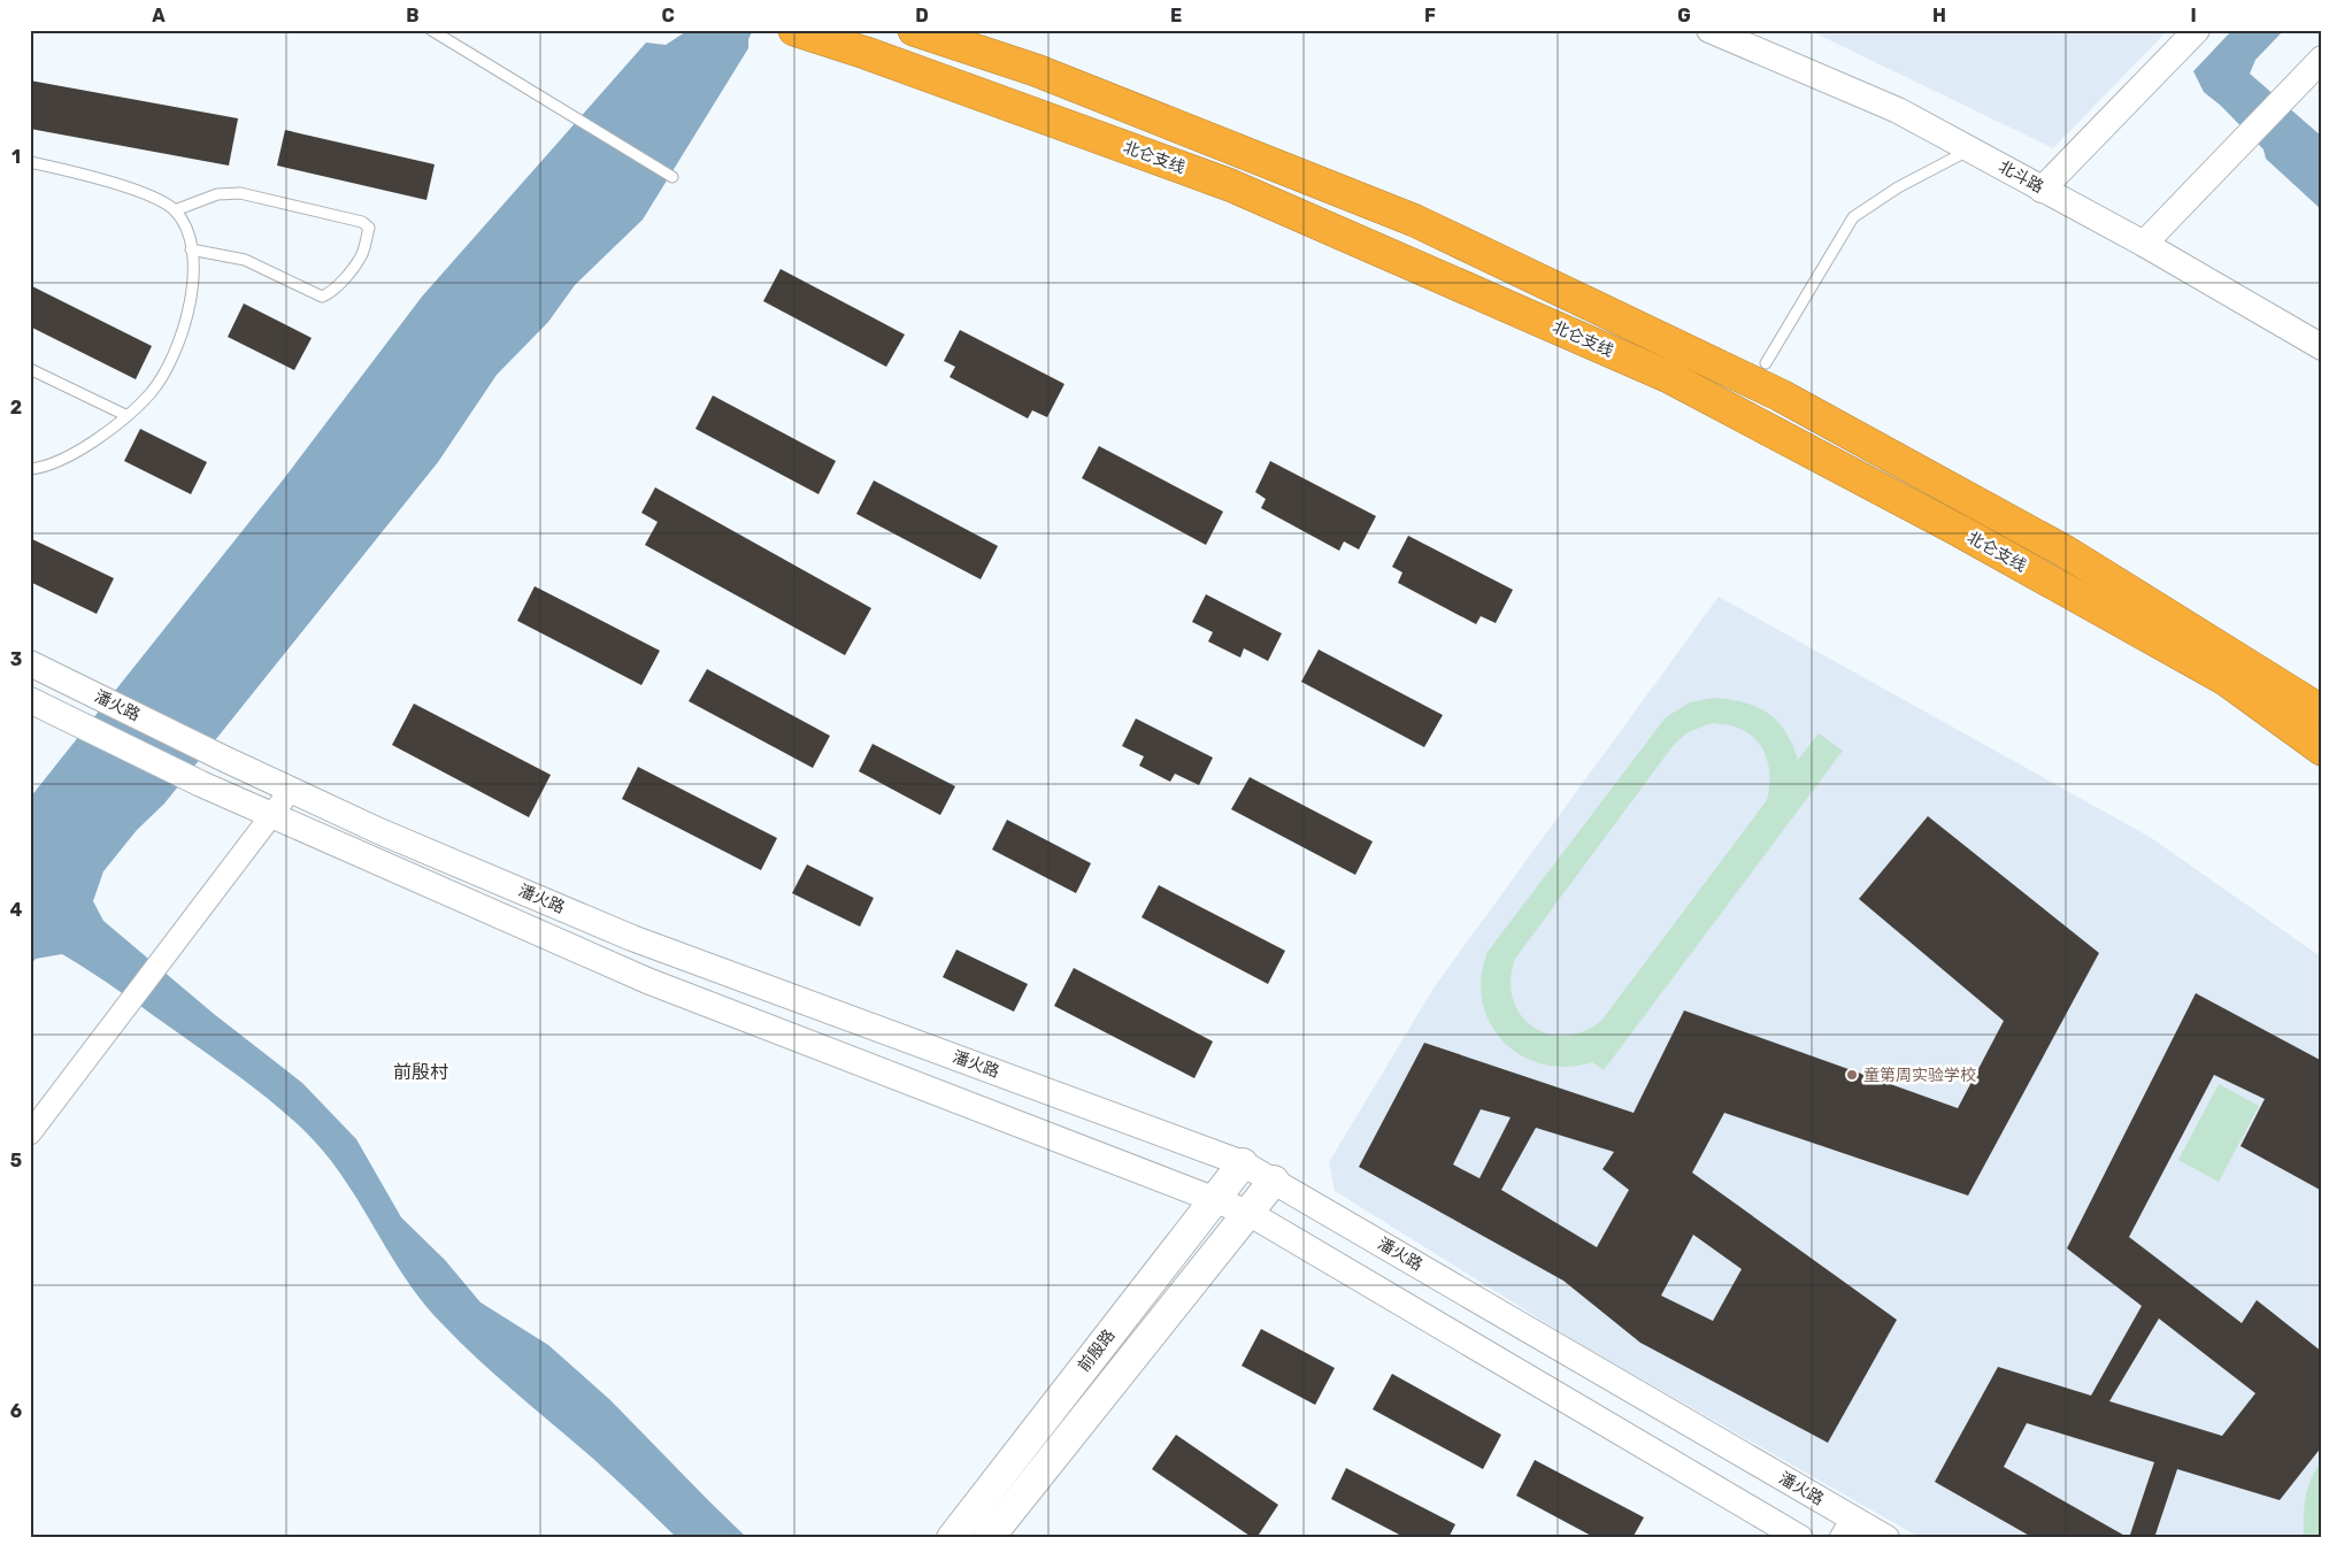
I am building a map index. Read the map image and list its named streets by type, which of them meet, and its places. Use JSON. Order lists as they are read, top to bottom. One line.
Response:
{"streets":{"highway":["北仑支线"],"main road":["前殷路"],"street":["北斗路","潘火路"]},"crossings":[["潘火路","前殷路"]],"districts":["前殷村"],"places":["童第周实验学校"],"grid":{"columns":["A","B","C","D","E","F","G","H","I"],"rows":["1","2","3","4","5","6"]}}
